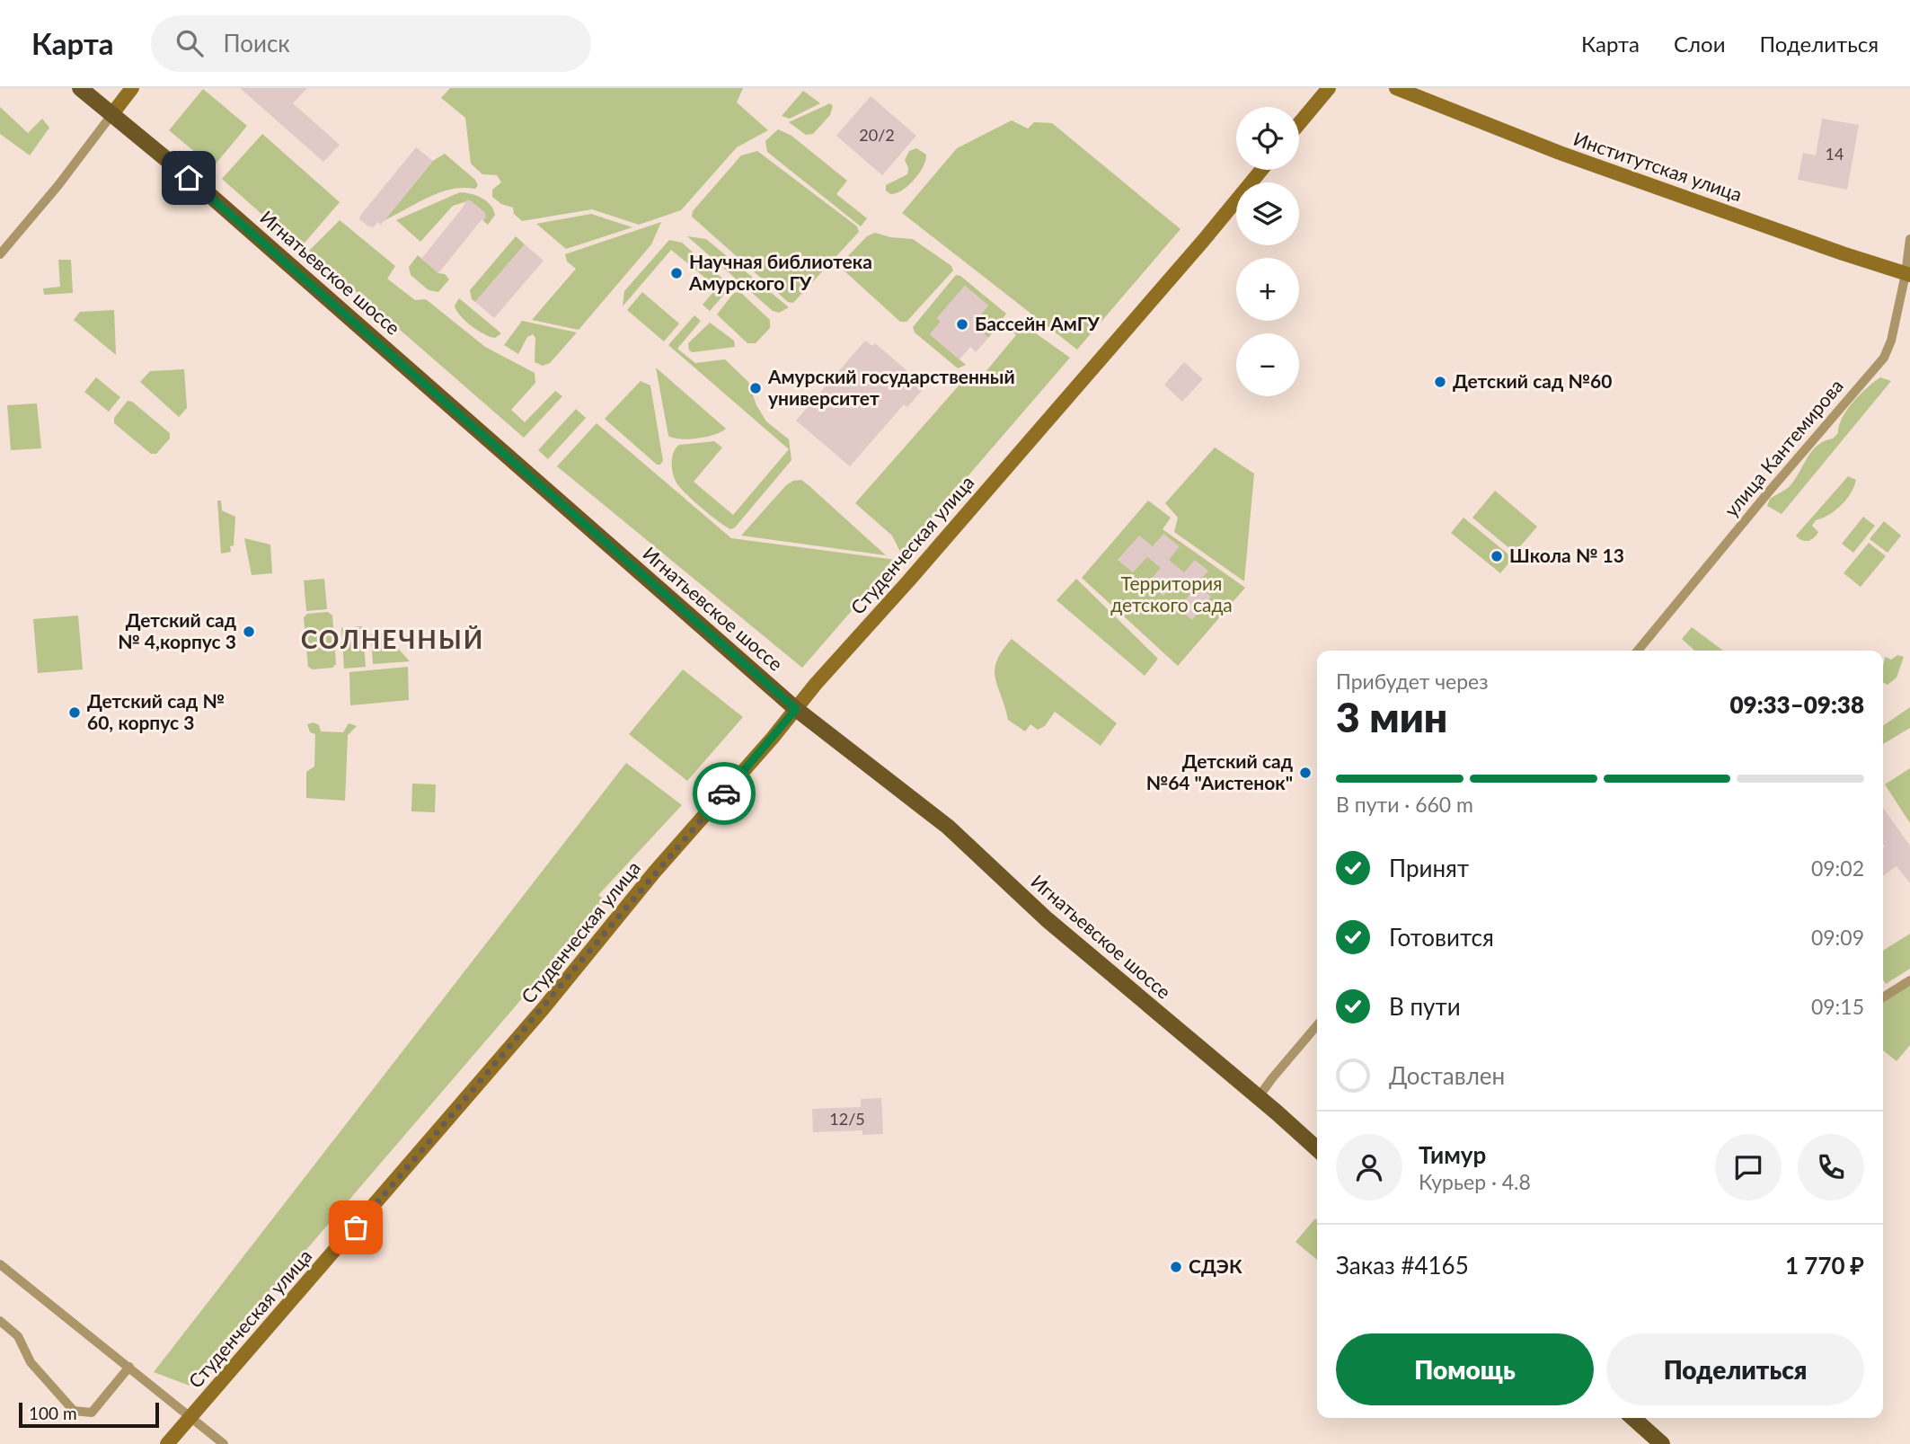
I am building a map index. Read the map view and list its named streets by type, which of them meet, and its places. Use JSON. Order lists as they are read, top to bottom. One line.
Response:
{"streets":{"main road":["Институтская улица","Игнатьевское шоссе","Студенческая улица"],"street":["улица Кантемирова"]},"crossings":[["Институтская улица","улица Кантемирова"],["Игнатьевское шоссе","Студенческая улица"]],"districts":["СОЛНЕЧНЫЙ"],"parks":["Территория детского сада"],"places":["Научная библиотека Амурского ГУ","Бассейн АмГУ","Детский сад №60","Амурский государственный университет","Школа № 13","Детский сад № 4,корпус 3","Детский сад № 60, корпус 3","Детский сад №64 \"Аистенок\"","СДЭК"],"house_numbers":["20/2","14","12/5"],"scale_bar":"100 m","page":{"header":"Карта","search":"Поиск","nav":["Карта","Слои","Поделиться"],"map_buttons":["+","−"],"heading":["3 мин","Прибудет через","09:33–09:38"],"panel":["Тимур","Курьер · 4.8","Заказ #4165","1 770 ₽"],"bar":"В пути · 660 m","list":[["Принят","09:02"],["Готовится","09:09"],["В пути","09:15"],"Доставлен"],"buttons":["Помощь","Поделиться"],"scale":"100 m"}}
